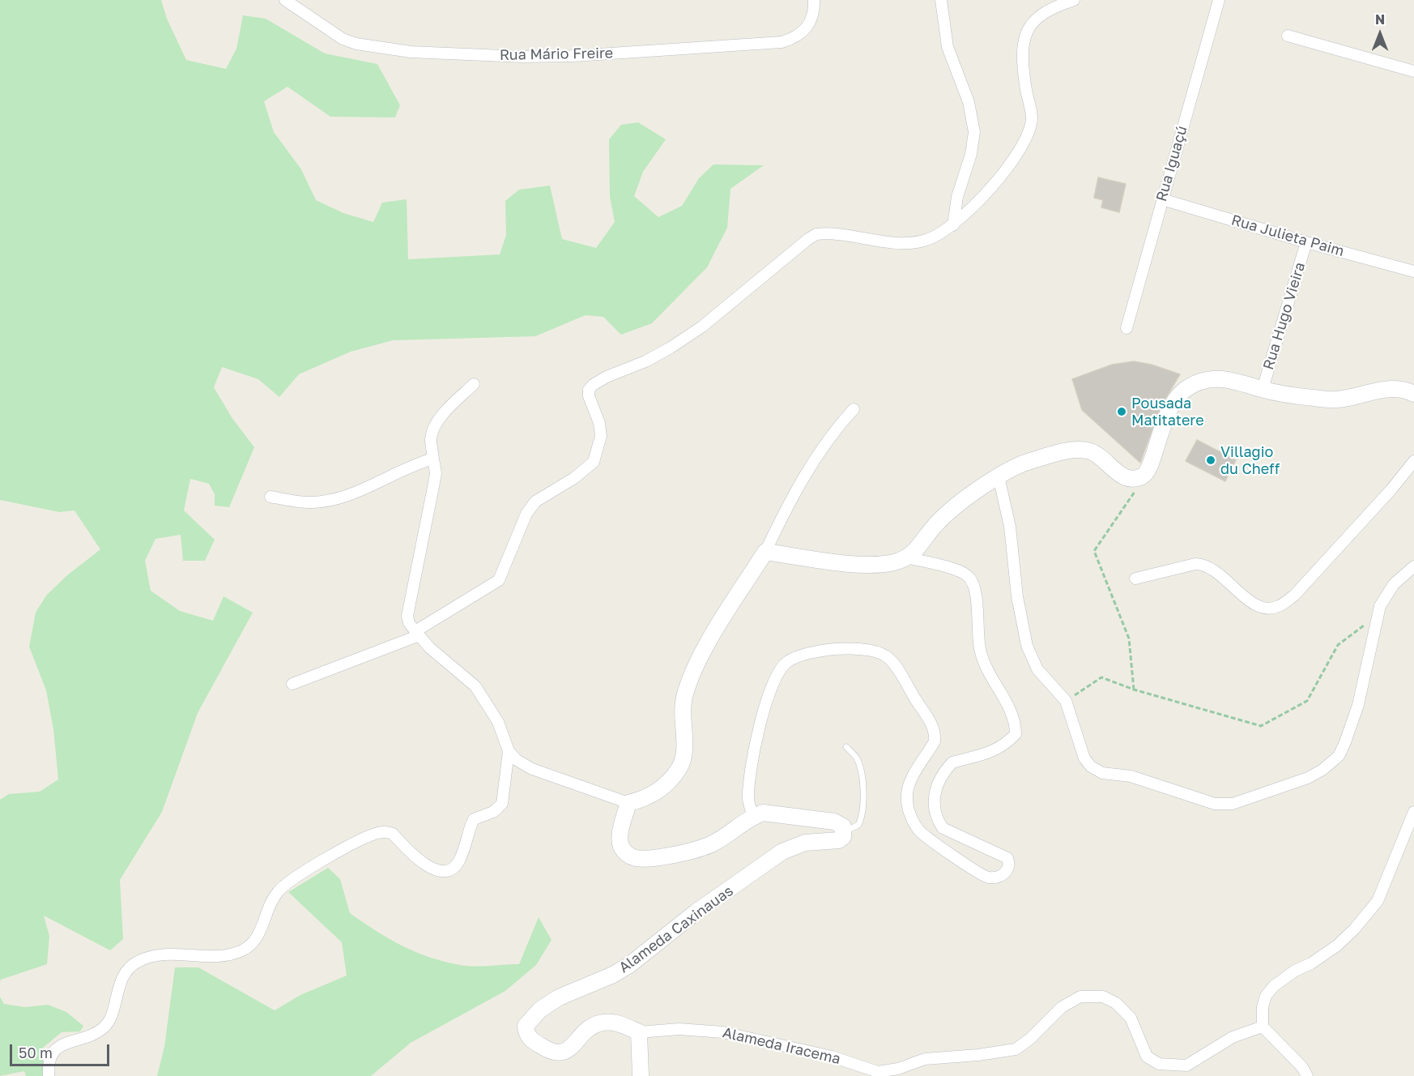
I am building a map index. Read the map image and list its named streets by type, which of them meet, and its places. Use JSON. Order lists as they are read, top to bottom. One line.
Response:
{"streets":{"street":["Rua Mário Freire","Rua Iguaçú","Rua Julieta Paim","Rua Hugo Vieira","Alameda Caxinauas","Alameda Iracema"]},"crossings":[["Rua Iguaçú","Rua Julieta Paim"],["Rua Julieta Paim","Rua Hugo Vieira"],["Alameda Caxinauas","Alameda Iracema"]],"places":["Pousada Matitatere","Villagio du Cheff"],"scale_bar":"50 m","north":"top"}
